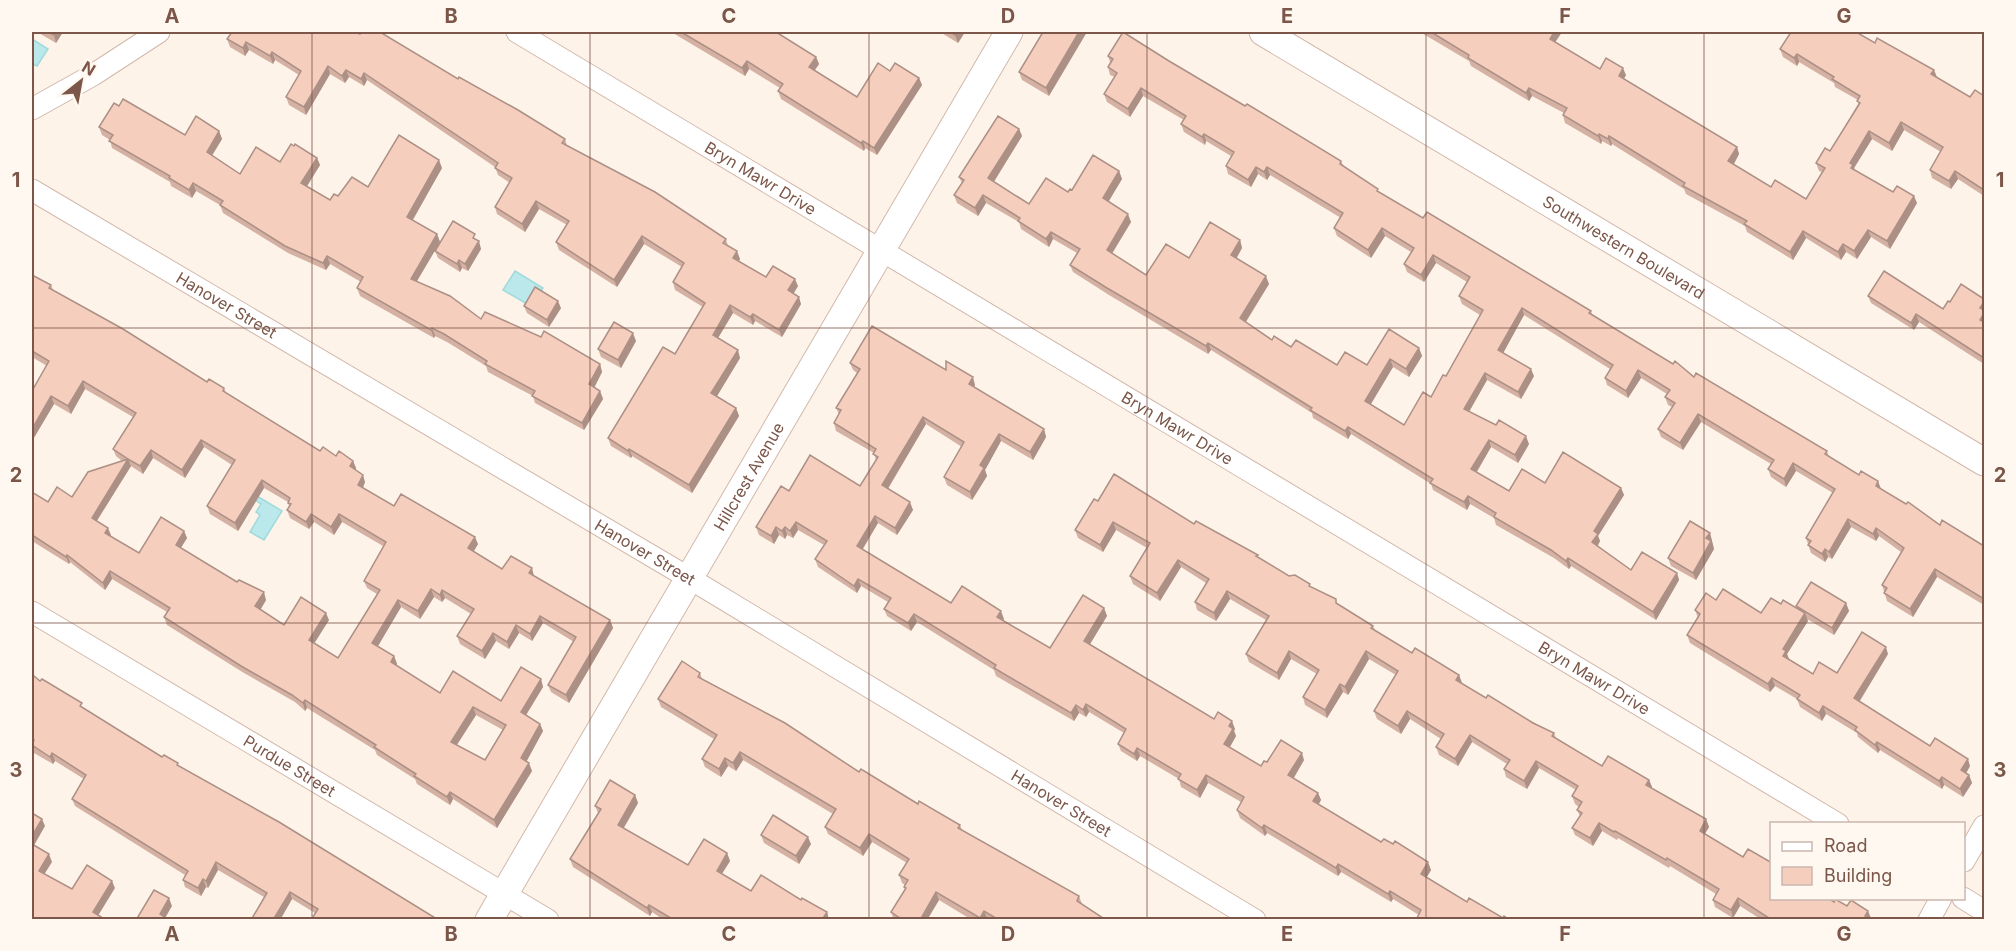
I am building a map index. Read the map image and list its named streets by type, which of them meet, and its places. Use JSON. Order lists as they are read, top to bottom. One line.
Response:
{"streets":{"street":["Bryn Mawr Drive","Southwestern Boulevard","Hanover Street","Hillcrest Avenue","Purdue Street"]},"crossings":[["Bryn Mawr Drive","Hillcrest Avenue"],["Hanover Street","Hillcrest Avenue"],["Hillcrest Avenue","Purdue Street"]],"legend":["Road","Building"],"north":"top right","grid":{"columns":["A","B","C","D","E","F","G"],"rows":["1","2","3"]}}
